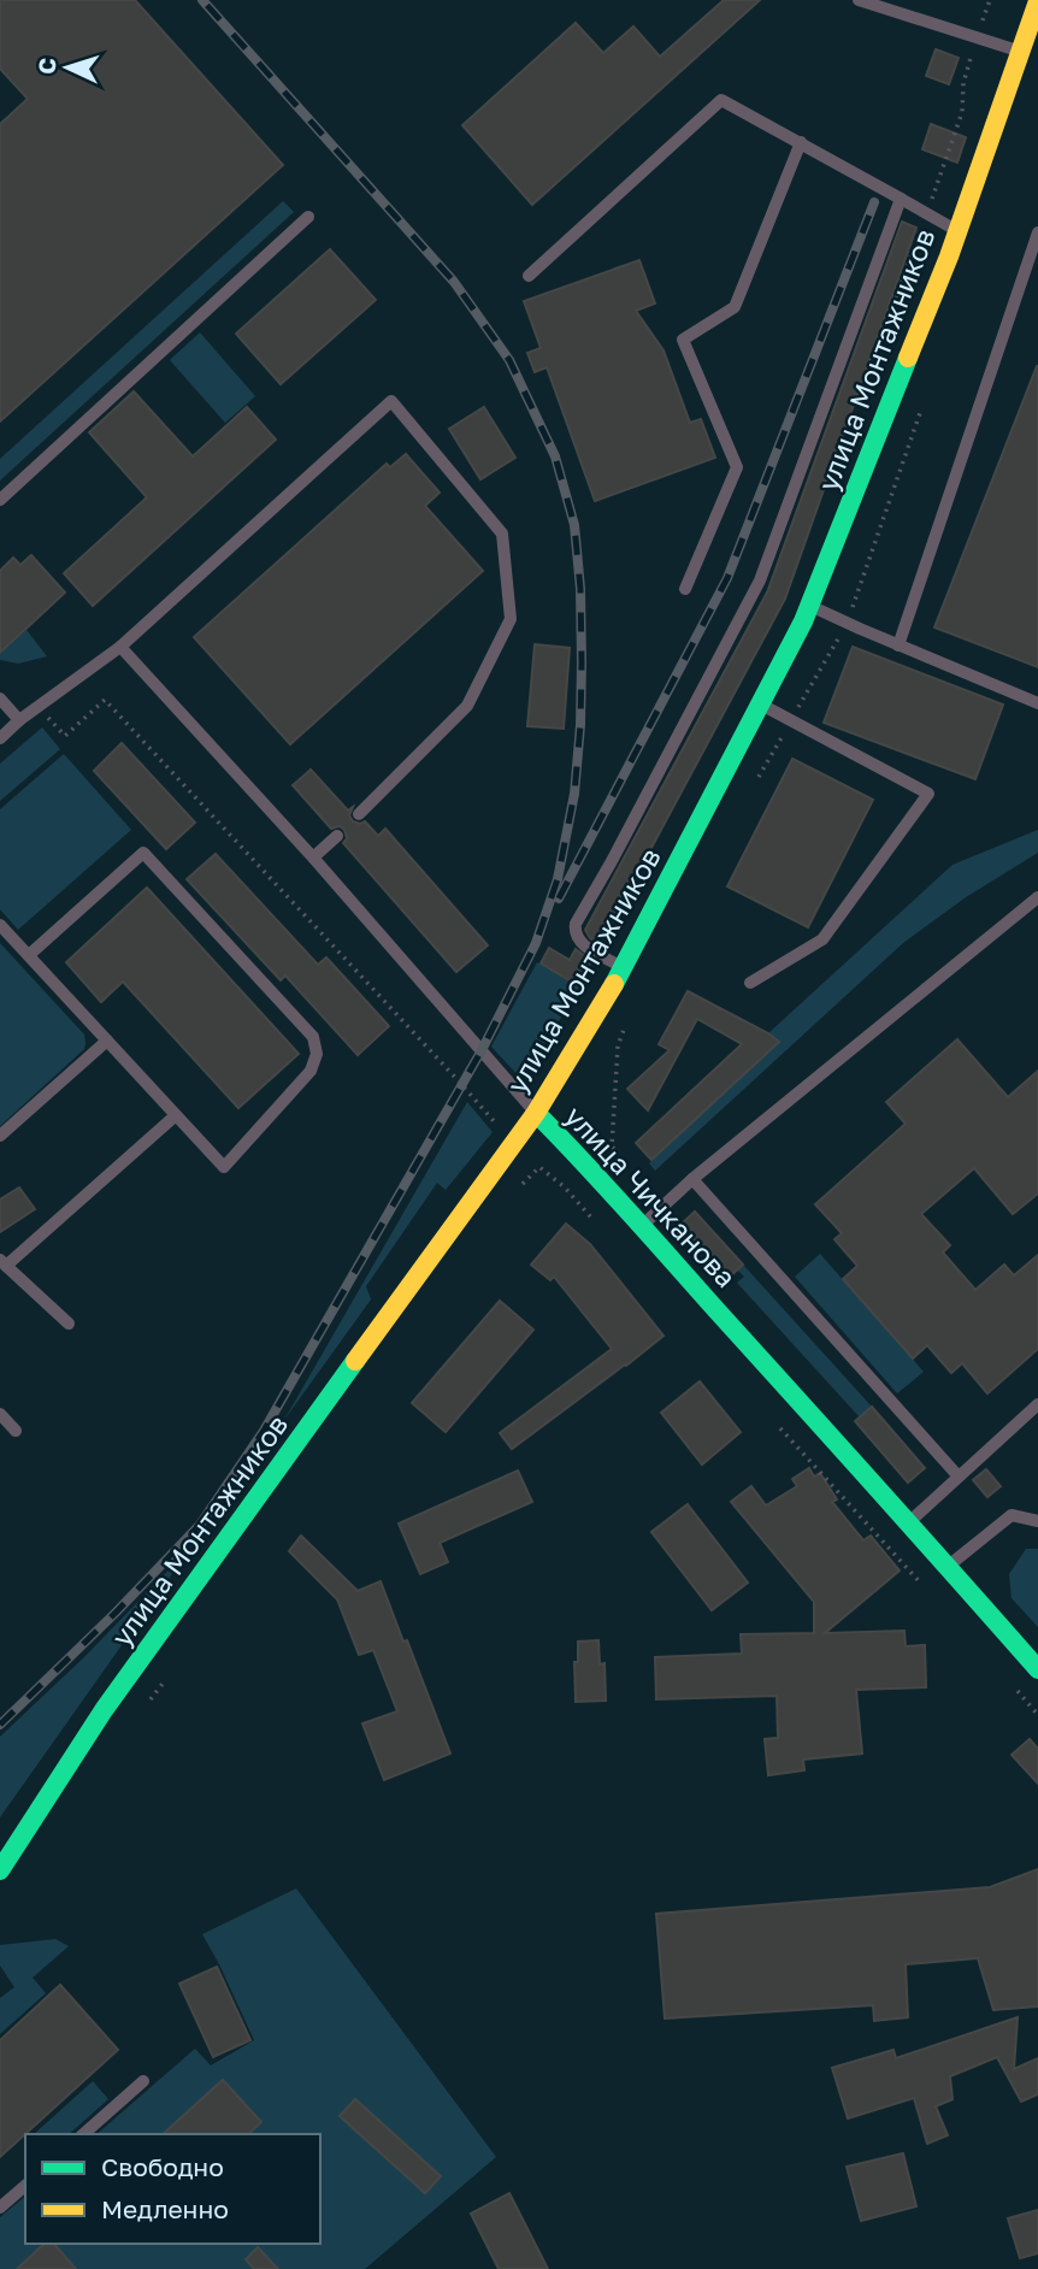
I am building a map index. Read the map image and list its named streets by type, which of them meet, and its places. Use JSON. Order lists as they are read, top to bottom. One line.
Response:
{"streets":{"main road":["улица Монтажников","улица Чичканова"]},"crossings":[["улица Монтажников","улица Чичканова"]],"legend":["Свободно","Медленно"],"north":"left"}
